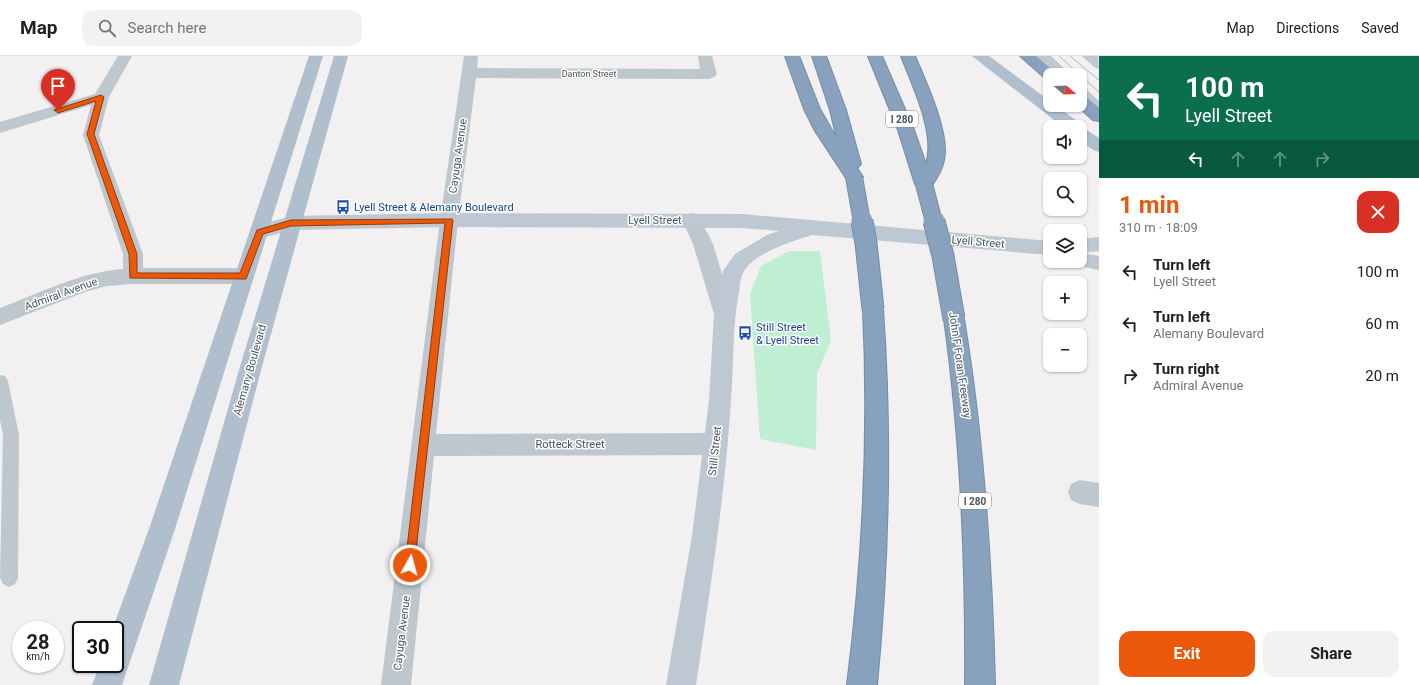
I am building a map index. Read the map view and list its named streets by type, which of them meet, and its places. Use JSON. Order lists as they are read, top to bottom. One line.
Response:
{"streets":{"highway":["I 280","John F Foran Freeway"],"main road":["Alemany Boulevard"],"street":["Danton Street","Cayuga Avenue","Lyell Street","Admiral Avenue","Rotteck Street","Still Street"]},"crossings":[["Danton Street","Cayuga Avenue"],["Cayuga Avenue","Lyell Street"],["Cayuga Avenue","Rotteck Street"],["Lyell Street","Alemany Boulevard"],["Lyell Street","Still Street"],["Rotteck Street","Still Street"]],"places":{"bus stop":["Lyell Street & Alemany Boulevard","Still Street & Lyell Street"]},"north":"right","page":{"header":"Map","search":"Search here","nav":["Map","Directions","Saved"],"turn":["100 m","Lyell Street"],"map_buttons":["+","−"],"heading":["1 min","310 m · 18:09"],"list":[{"name":"Turn left","note":"Lyell Street","value":"100 m"},{"name":"Turn left","note":"Alemany Boulevard","value":"60 m"},{"name":"Turn right","note":"Admiral Avenue","value":"20 m"}],"speed":"28 km/h","limit":"30","buttons":["Exit","Share"]}}
